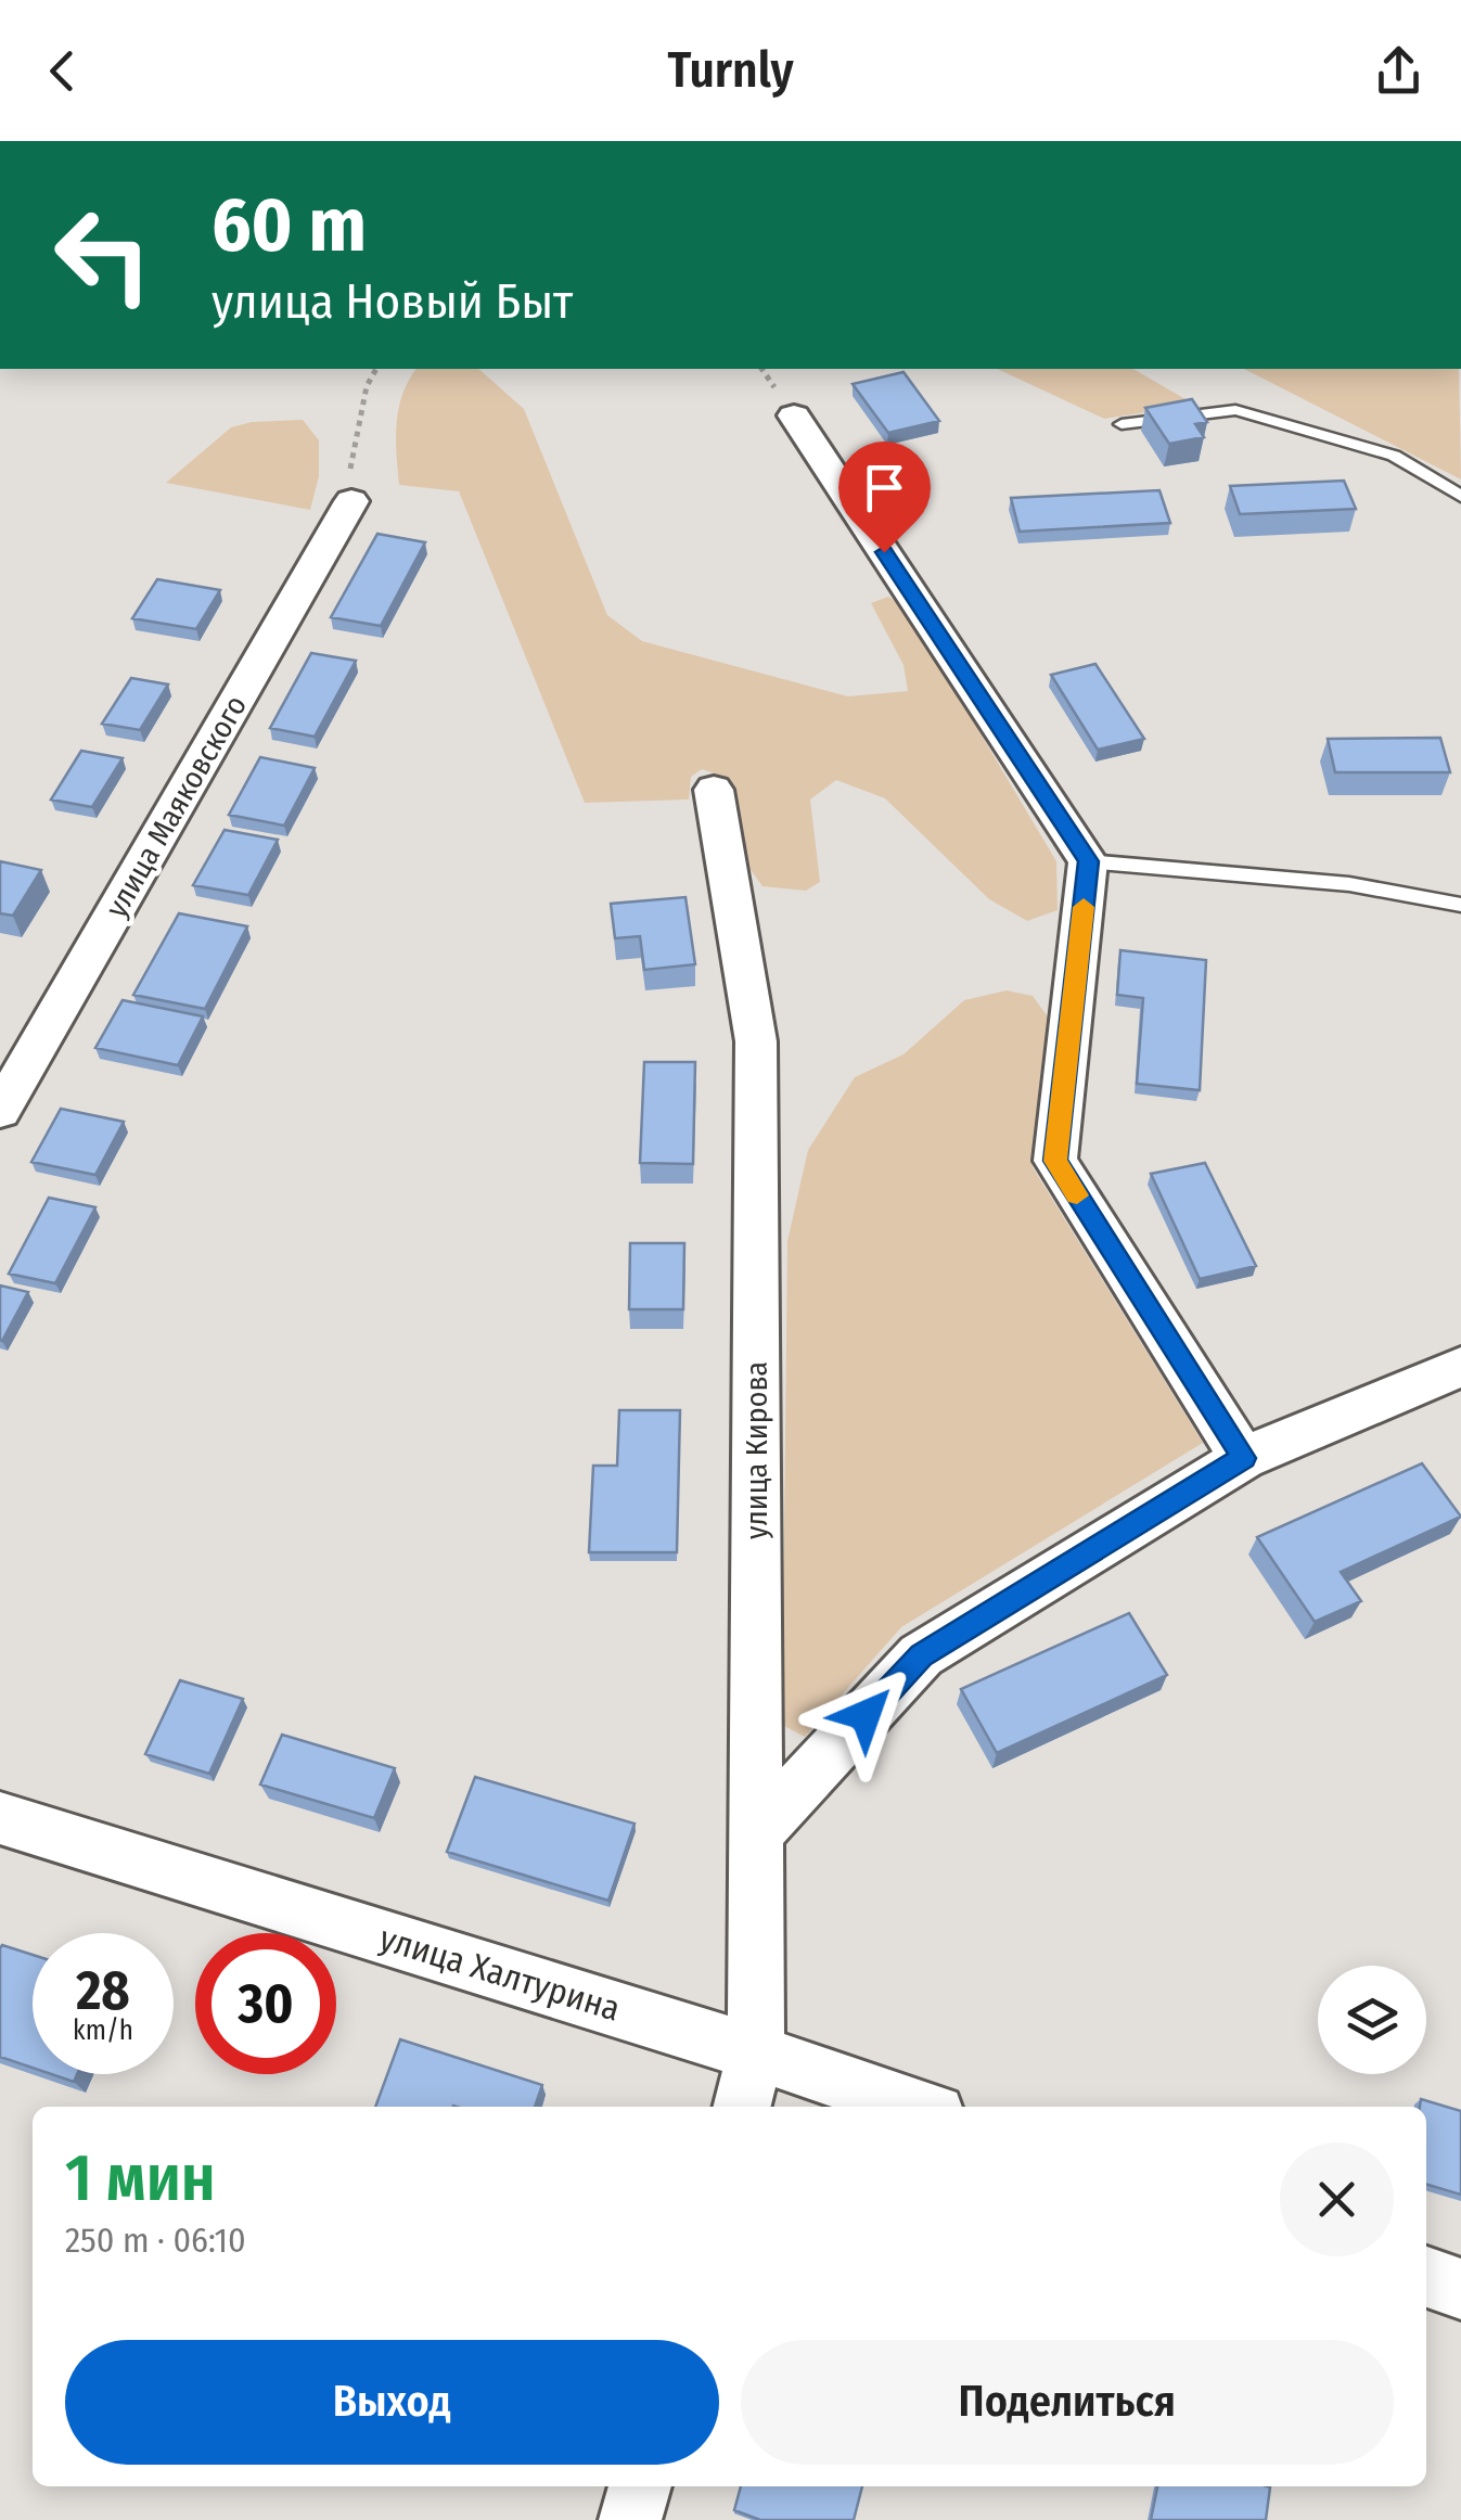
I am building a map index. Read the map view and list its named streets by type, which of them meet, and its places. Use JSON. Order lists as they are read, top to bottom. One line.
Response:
{"streets":{"street":["улица Маяковского","улица Кирова","улица Халтурина"]},"crossings":[["улица Кирова","улица Халтурина"]],"page":{"header":"Turnly","turn":["60 m","улица Новый Быт"],"speed":"28 km/h","limit":"30","heading":["1 мин","250 m · 06:10"],"buttons":["Выход","Поделиться"]}}
